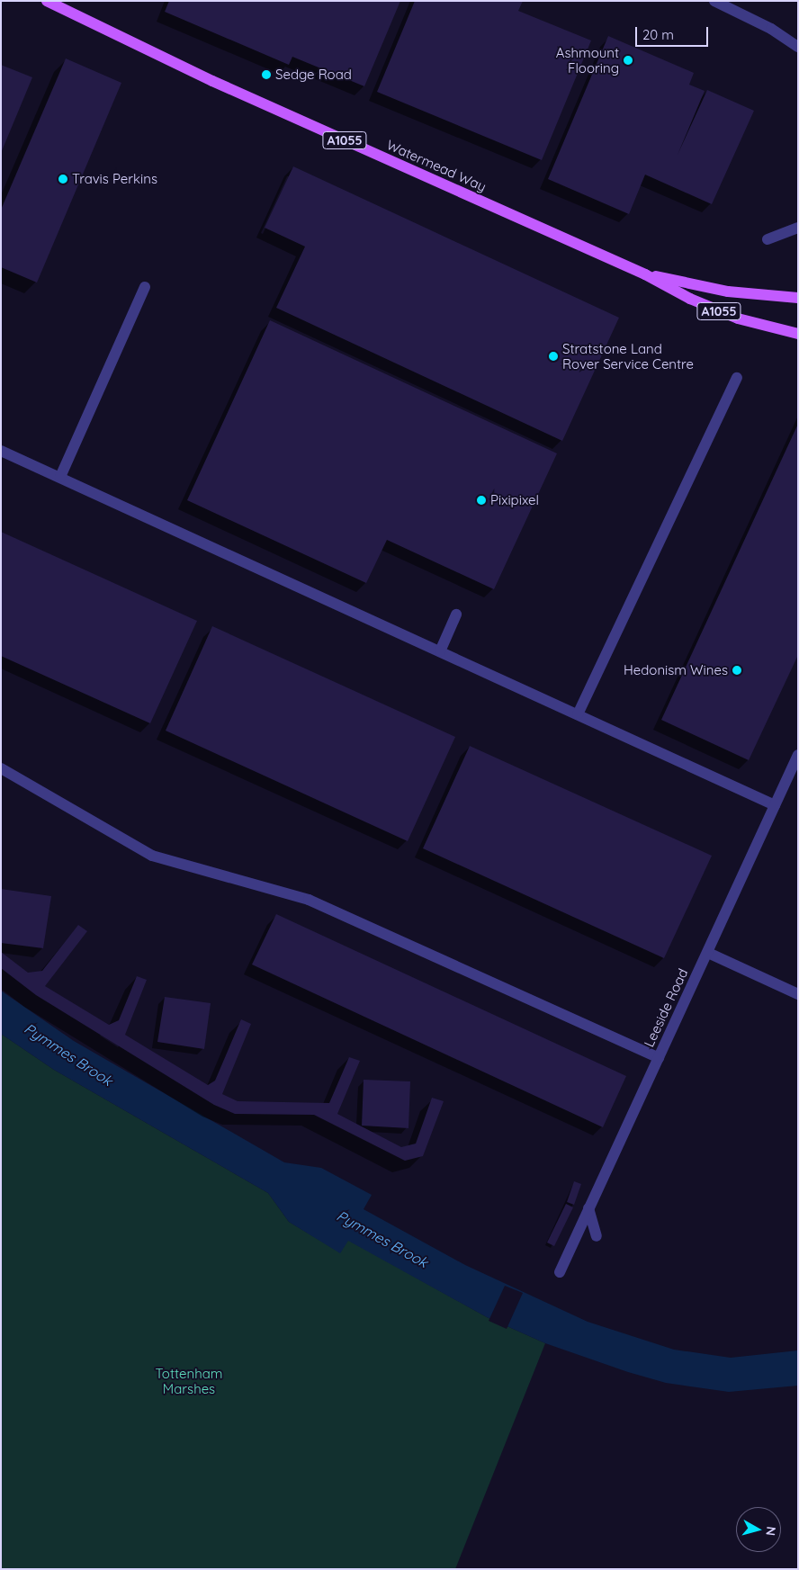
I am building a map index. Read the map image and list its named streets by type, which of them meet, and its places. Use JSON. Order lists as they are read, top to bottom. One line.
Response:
{"streets":{"main road":["A1055","Watermead Way"],"street":["Leeside Road"]},"water":["Pymmes Brook"],"parks":["Tottenham Marshes"],"places":["Ashmount Flooring","Sedge Road","Travis Perkins","Stratstone Land Rover Service Centre","Pixipixel","Hedonism Wines"],"scale_bar":"20 m","north":"right"}
